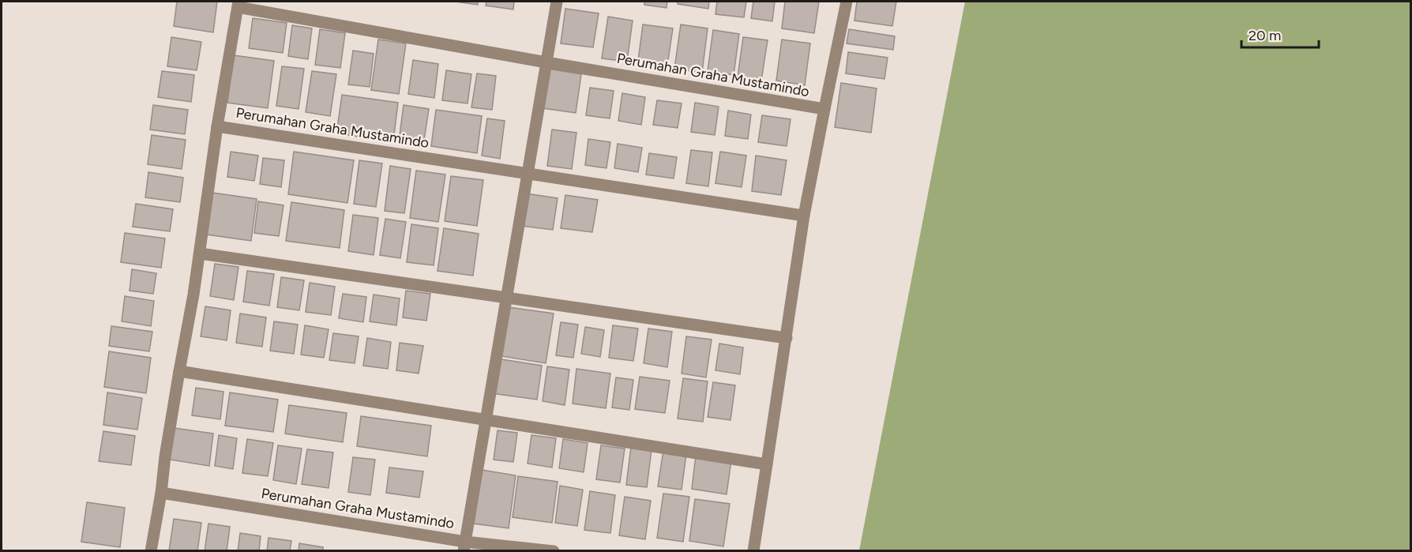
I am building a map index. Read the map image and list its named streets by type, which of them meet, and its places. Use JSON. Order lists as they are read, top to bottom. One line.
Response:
{"streets":{"street":["Perumahan Graha Mustamindo"]},"scale_bar":"20 m"}
